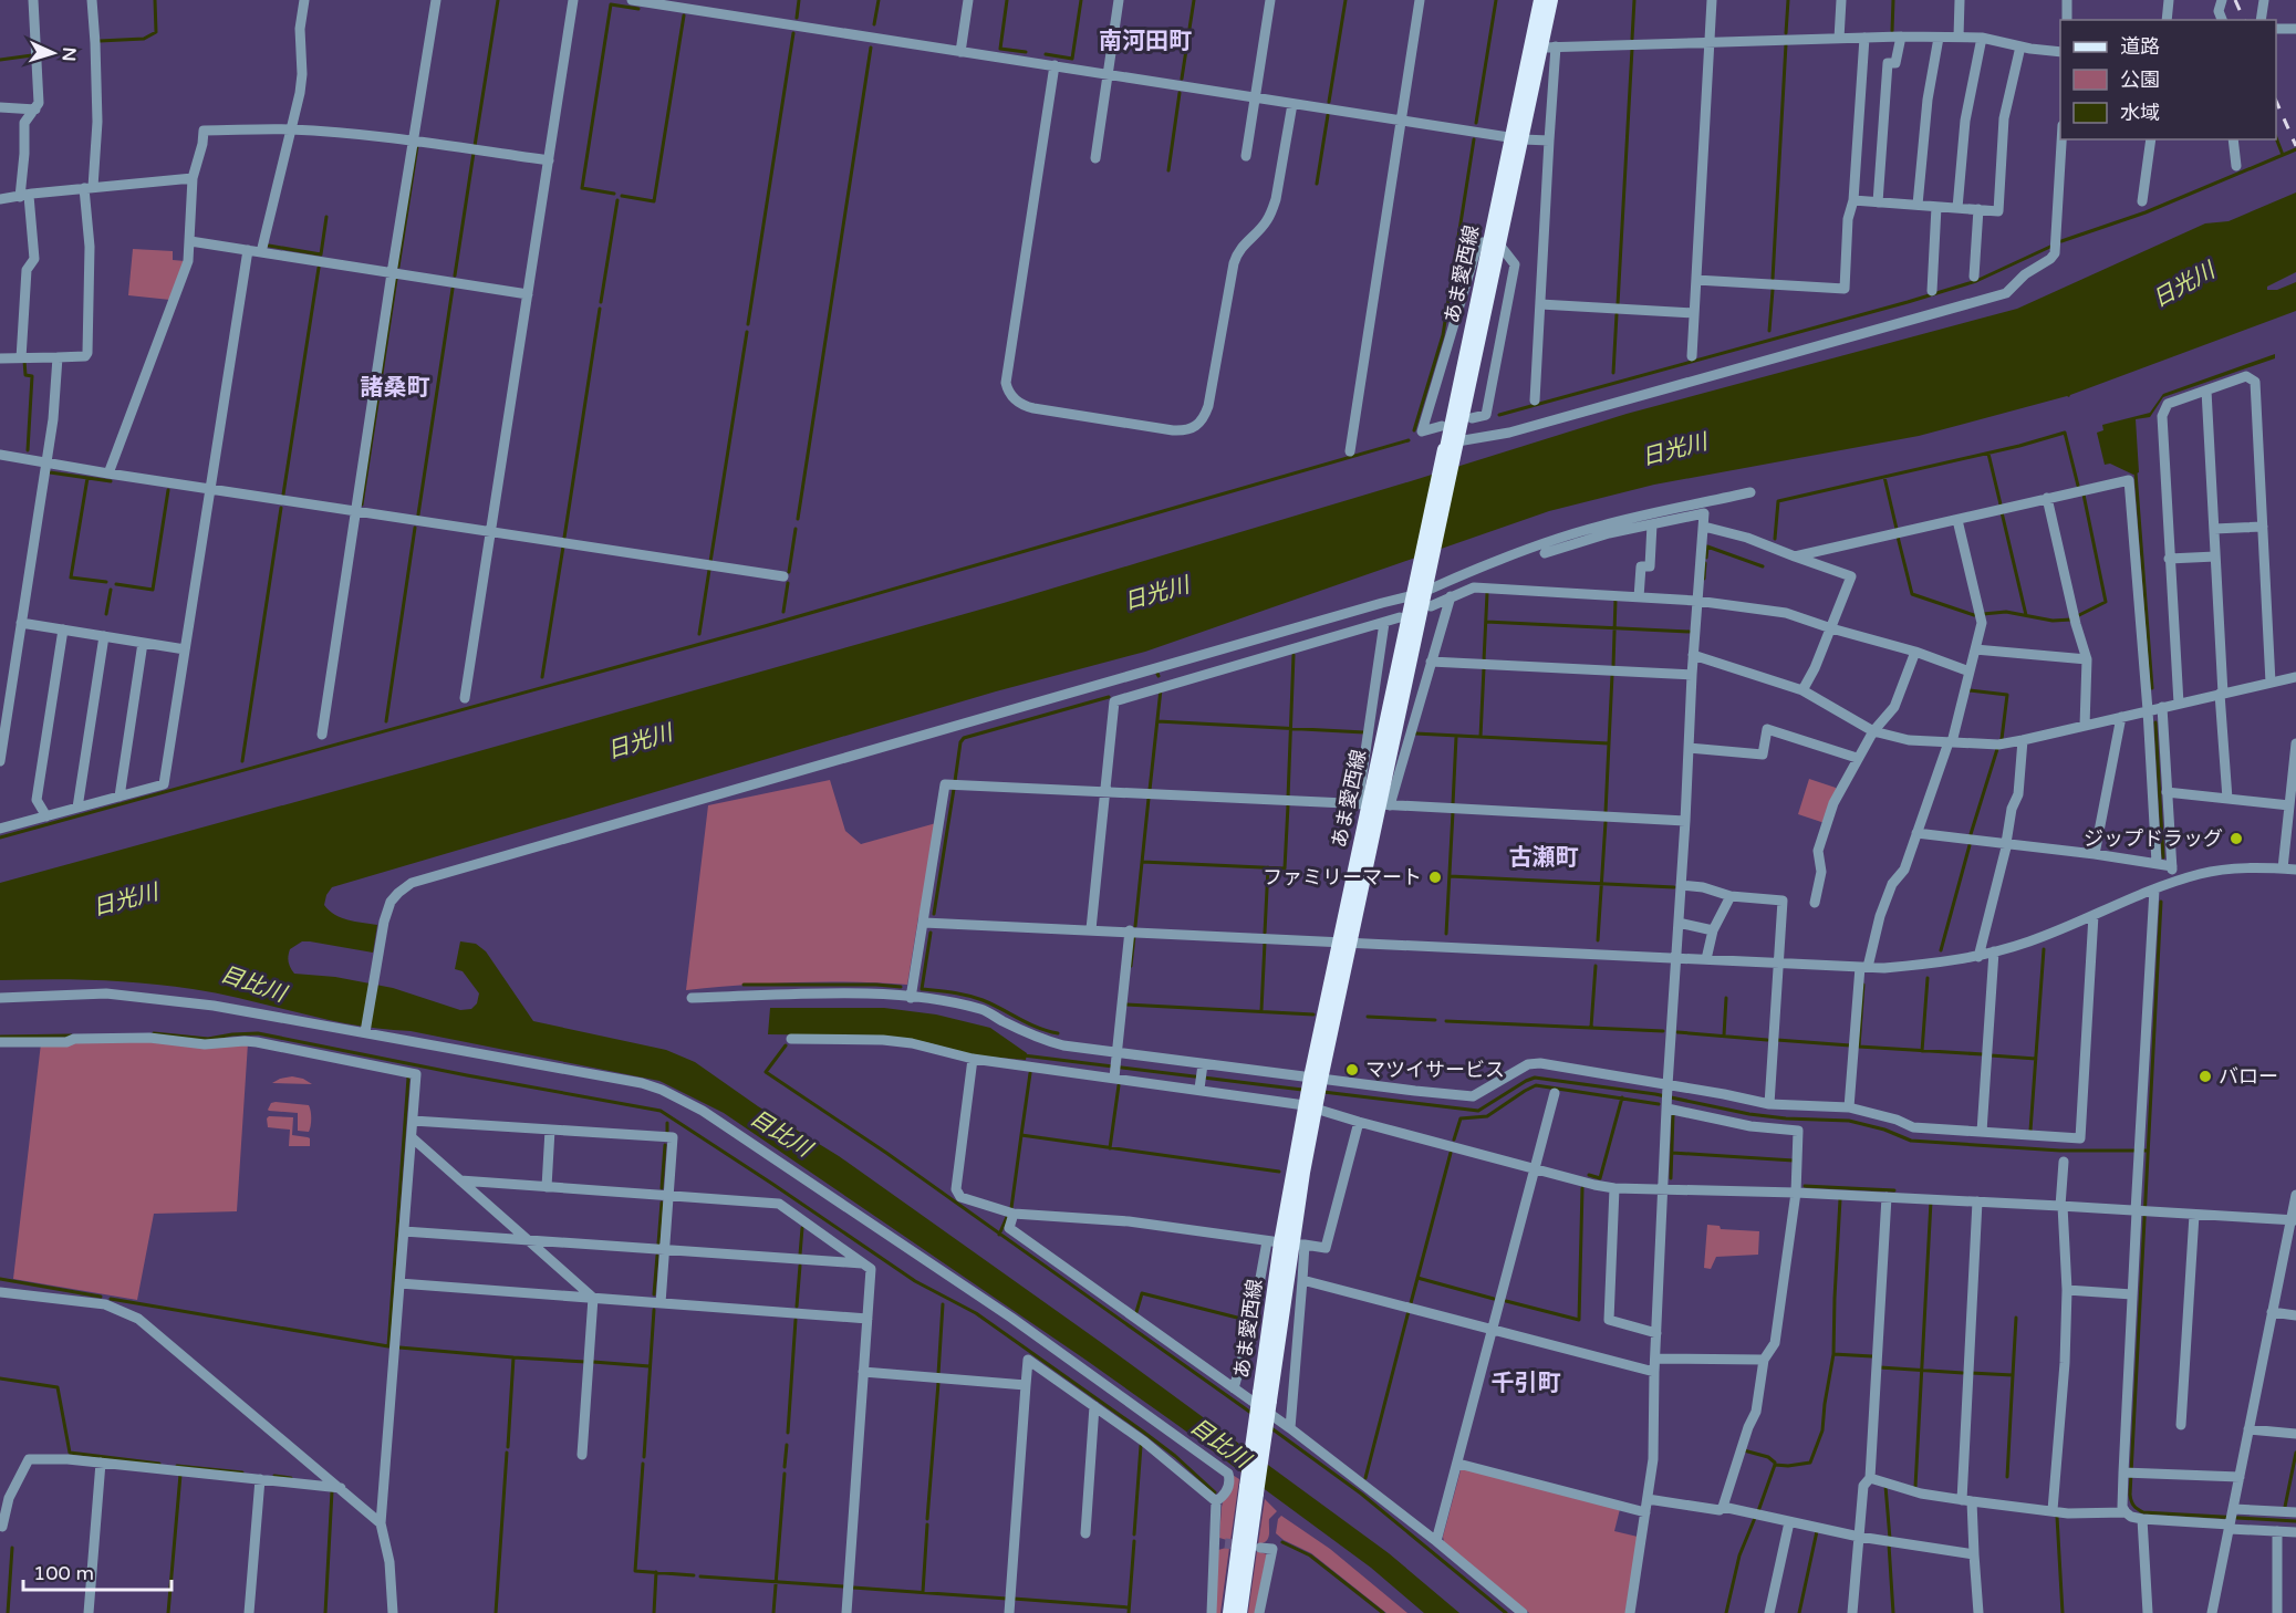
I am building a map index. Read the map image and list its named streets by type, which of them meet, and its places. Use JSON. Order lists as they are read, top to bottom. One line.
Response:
{"streets":{"main road":["あま愛西線"]},"districts":["南河田町","諸桑町","古瀬町","千引町"],"water":["日光川","目比川"],"places":["ジップドラッグ","ファミリーマート","マツイサービス","バロー"],"legend":["道路","公園","水域"],"scale_bar":"100 m","north":"right"}
